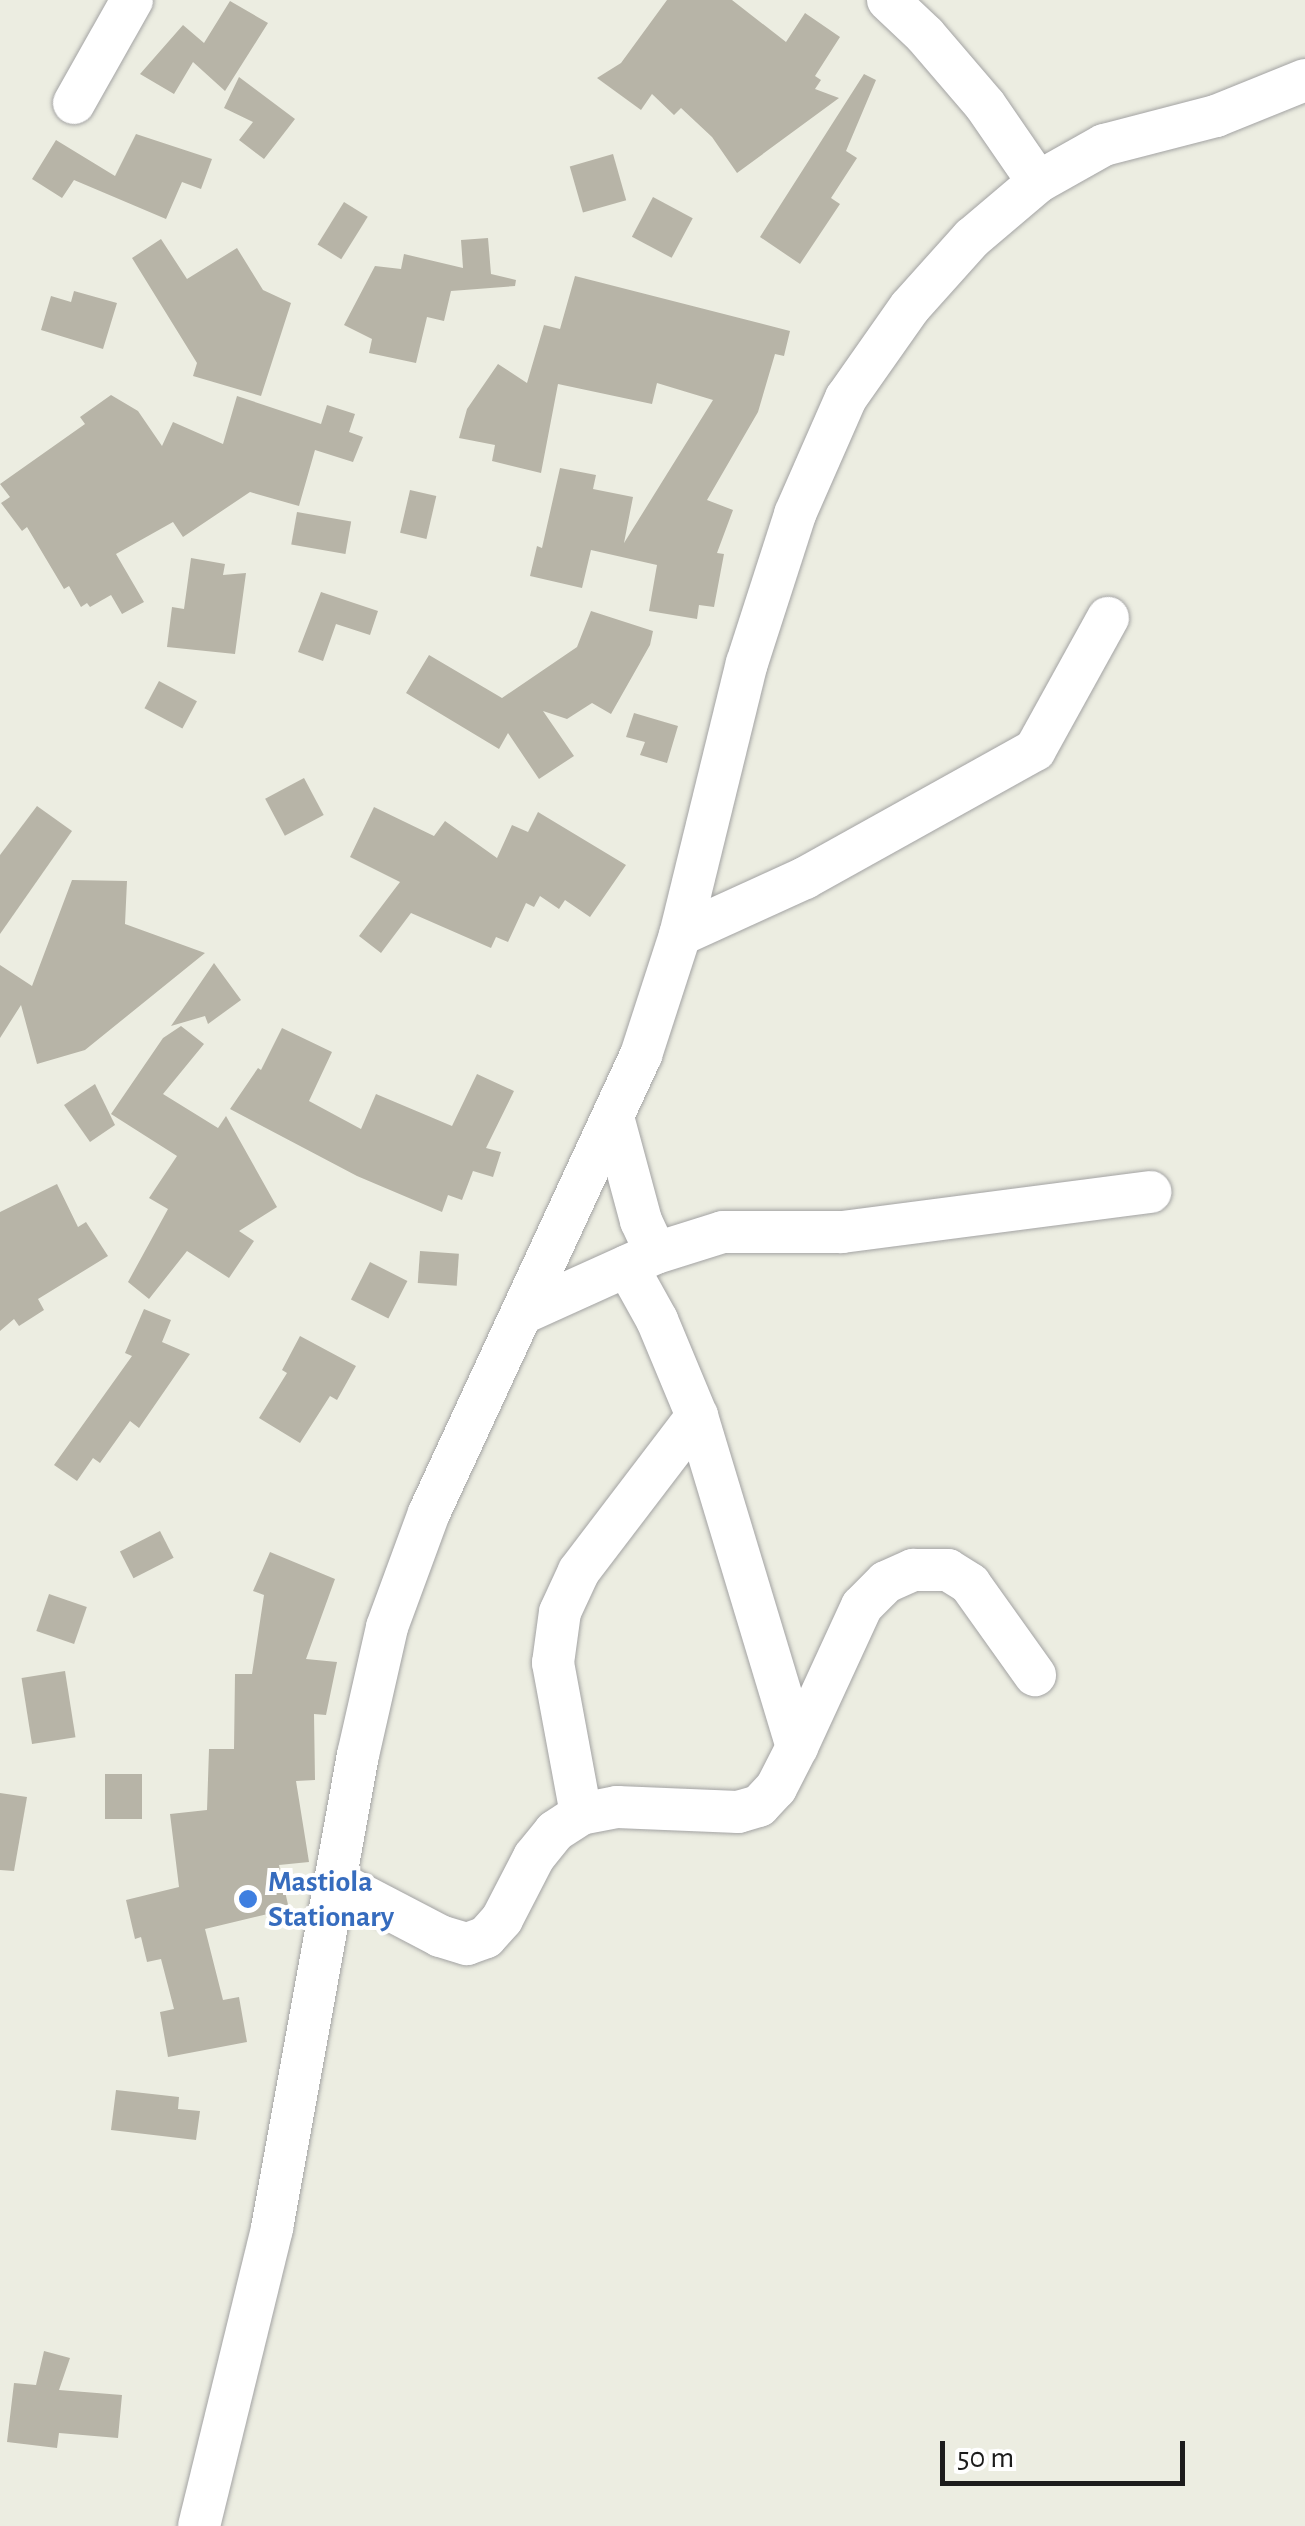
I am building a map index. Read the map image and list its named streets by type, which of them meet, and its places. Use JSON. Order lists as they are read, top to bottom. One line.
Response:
{"places":["Mastiola Stationary"],"scale_bar":"50 m"}
